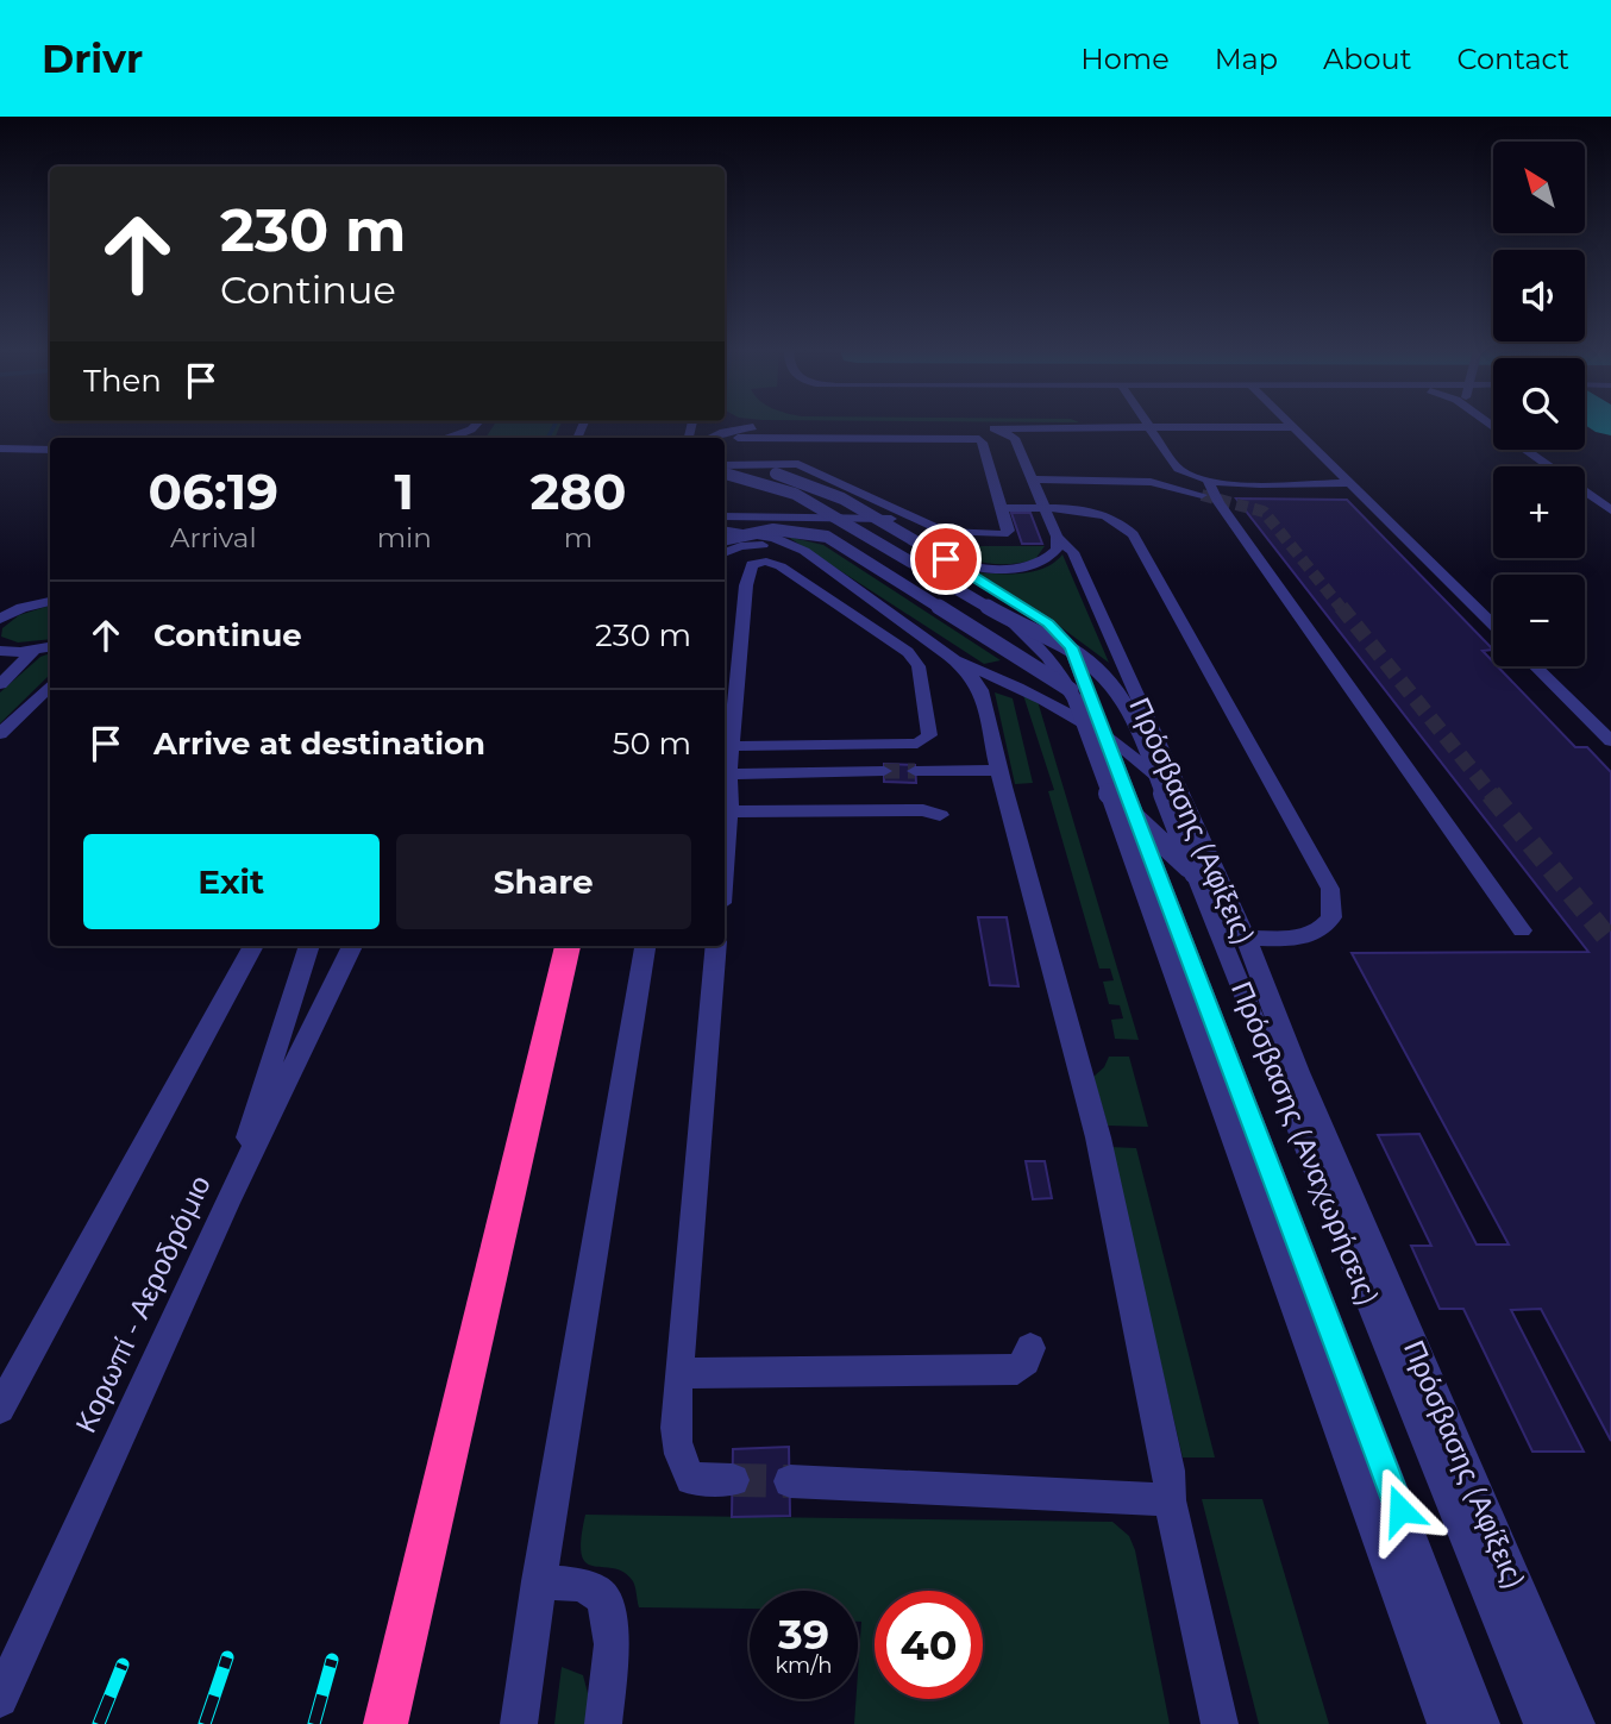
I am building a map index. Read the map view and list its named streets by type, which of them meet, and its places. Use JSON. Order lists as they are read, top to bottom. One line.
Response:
{"streets":{"street":["Πρόσβασης (Αφίξεις)","Πρόσβασης (Αναχωρήσεις)","Κορωπί - Αεροδρόμιο"]},"north":"top left","page":{"header":"Drivr","nav":["Home","Map","About","Contact"],"map_buttons":["+","−"],"turn":["230 m","Continue"],"then":"Then","eta":["06:19","Arrival","1","min","280","m"],"list":[{"name":"Continue","value":"230 m"},{"name":"Arrive at destination","value":"50 m"}],"buttons":["Exit","Share"],"speed":"39 km/h","limit":"40"}}
